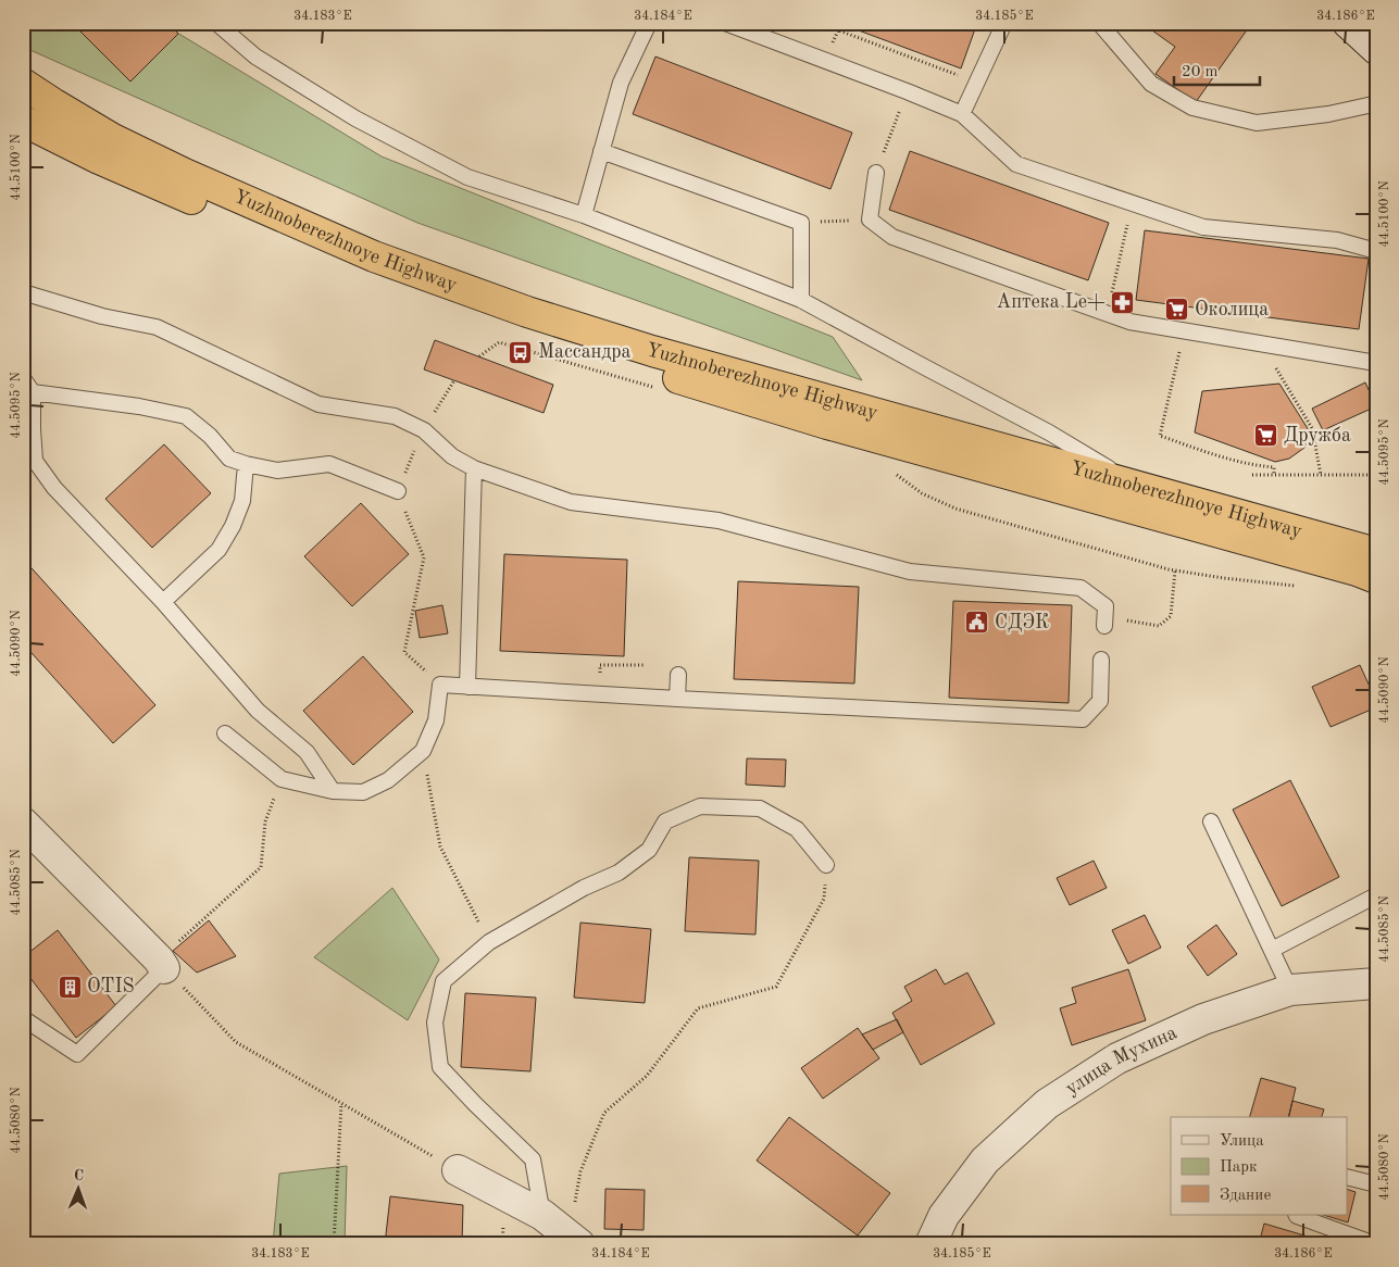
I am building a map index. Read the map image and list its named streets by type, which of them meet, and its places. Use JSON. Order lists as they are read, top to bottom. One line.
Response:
{"streets":{"highway":["Yuzhnoberezhnoye Highway"],"street":["улица Мухина"]},"places":{"pharmacy":["Аптека Le+"],"supermarket":["Околица","Дружба"],"bus stop":["Массандра"],"public building":["СДЭК"],"building":["OTIS"]},"legend":["Улица","Парк","Здание"],"scale_bar":"20 m","north":"top","coordinates":["34.183°E","34.184°E","34.185°E","34.186°E","44.5100°N","44.5095°N","44.5090°N","44.5085°N","44.5080°N"]}
